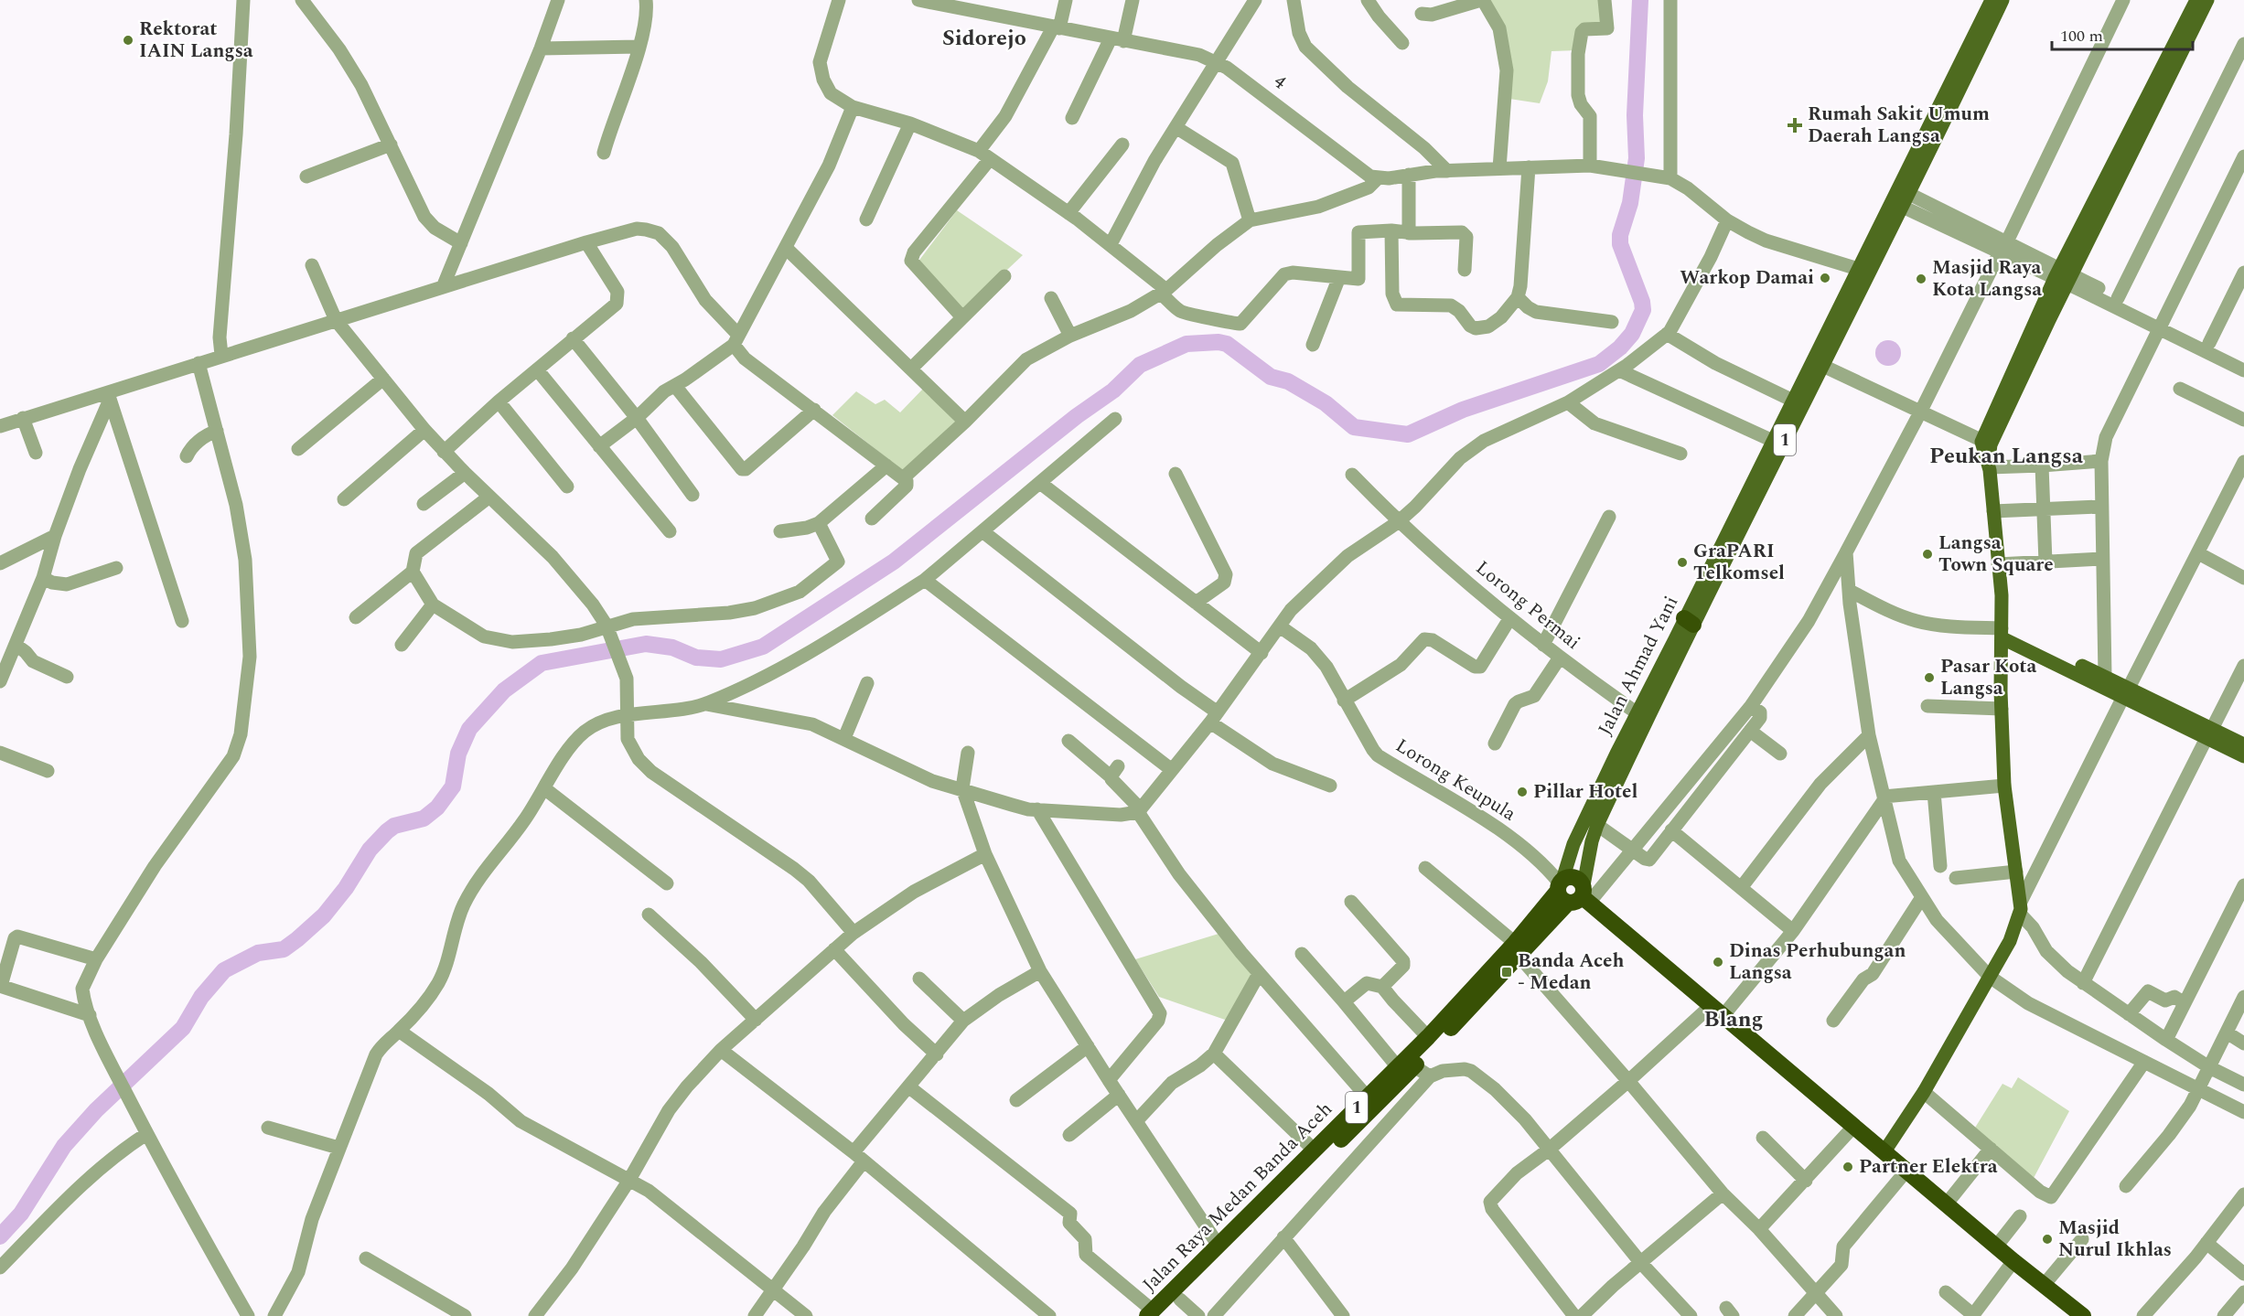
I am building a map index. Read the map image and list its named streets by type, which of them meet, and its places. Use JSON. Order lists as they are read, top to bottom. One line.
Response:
{"streets":{"highway":["1","Jalan Raya Medan Banda Aceh"],"main road":["Jalan Ahmad Yani"],"street":["4","Lorong Permai","Lorong Keupula"]},"crossings":[["1","Jalan Ahmad Yani"],["1","Lorong Keupula"],["1","Jalan Raya Medan Banda Aceh"],["Lorong Permai","Jalan Ahmad Yani"],["Jalan Ahmad Yani","Lorong Keupula"],["Jalan Ahmad Yani","Jalan Raya Medan Banda Aceh"],["Lorong Keupula","Jalan Raya Medan Banda Aceh"]],"districts":["Sidorejo","Peukan Langsa","Blang"],"places":{"other":["Rektorat IAIN Langsa","Warkop Damai","Masjid Raya Kota Langsa","Langsa Town Square","GraPARI Telkomsel","Pasar Kota Langsa","Pillar Hotel","Dinas Perhubungan Langsa","Partner Elektra","Masjid Nurul Ikhlas"],"health":["Rumah Sakit Umum Daerah Langsa"],"transit":["Banda Aceh - Medan"]},"scale_bar":"100 m"}
